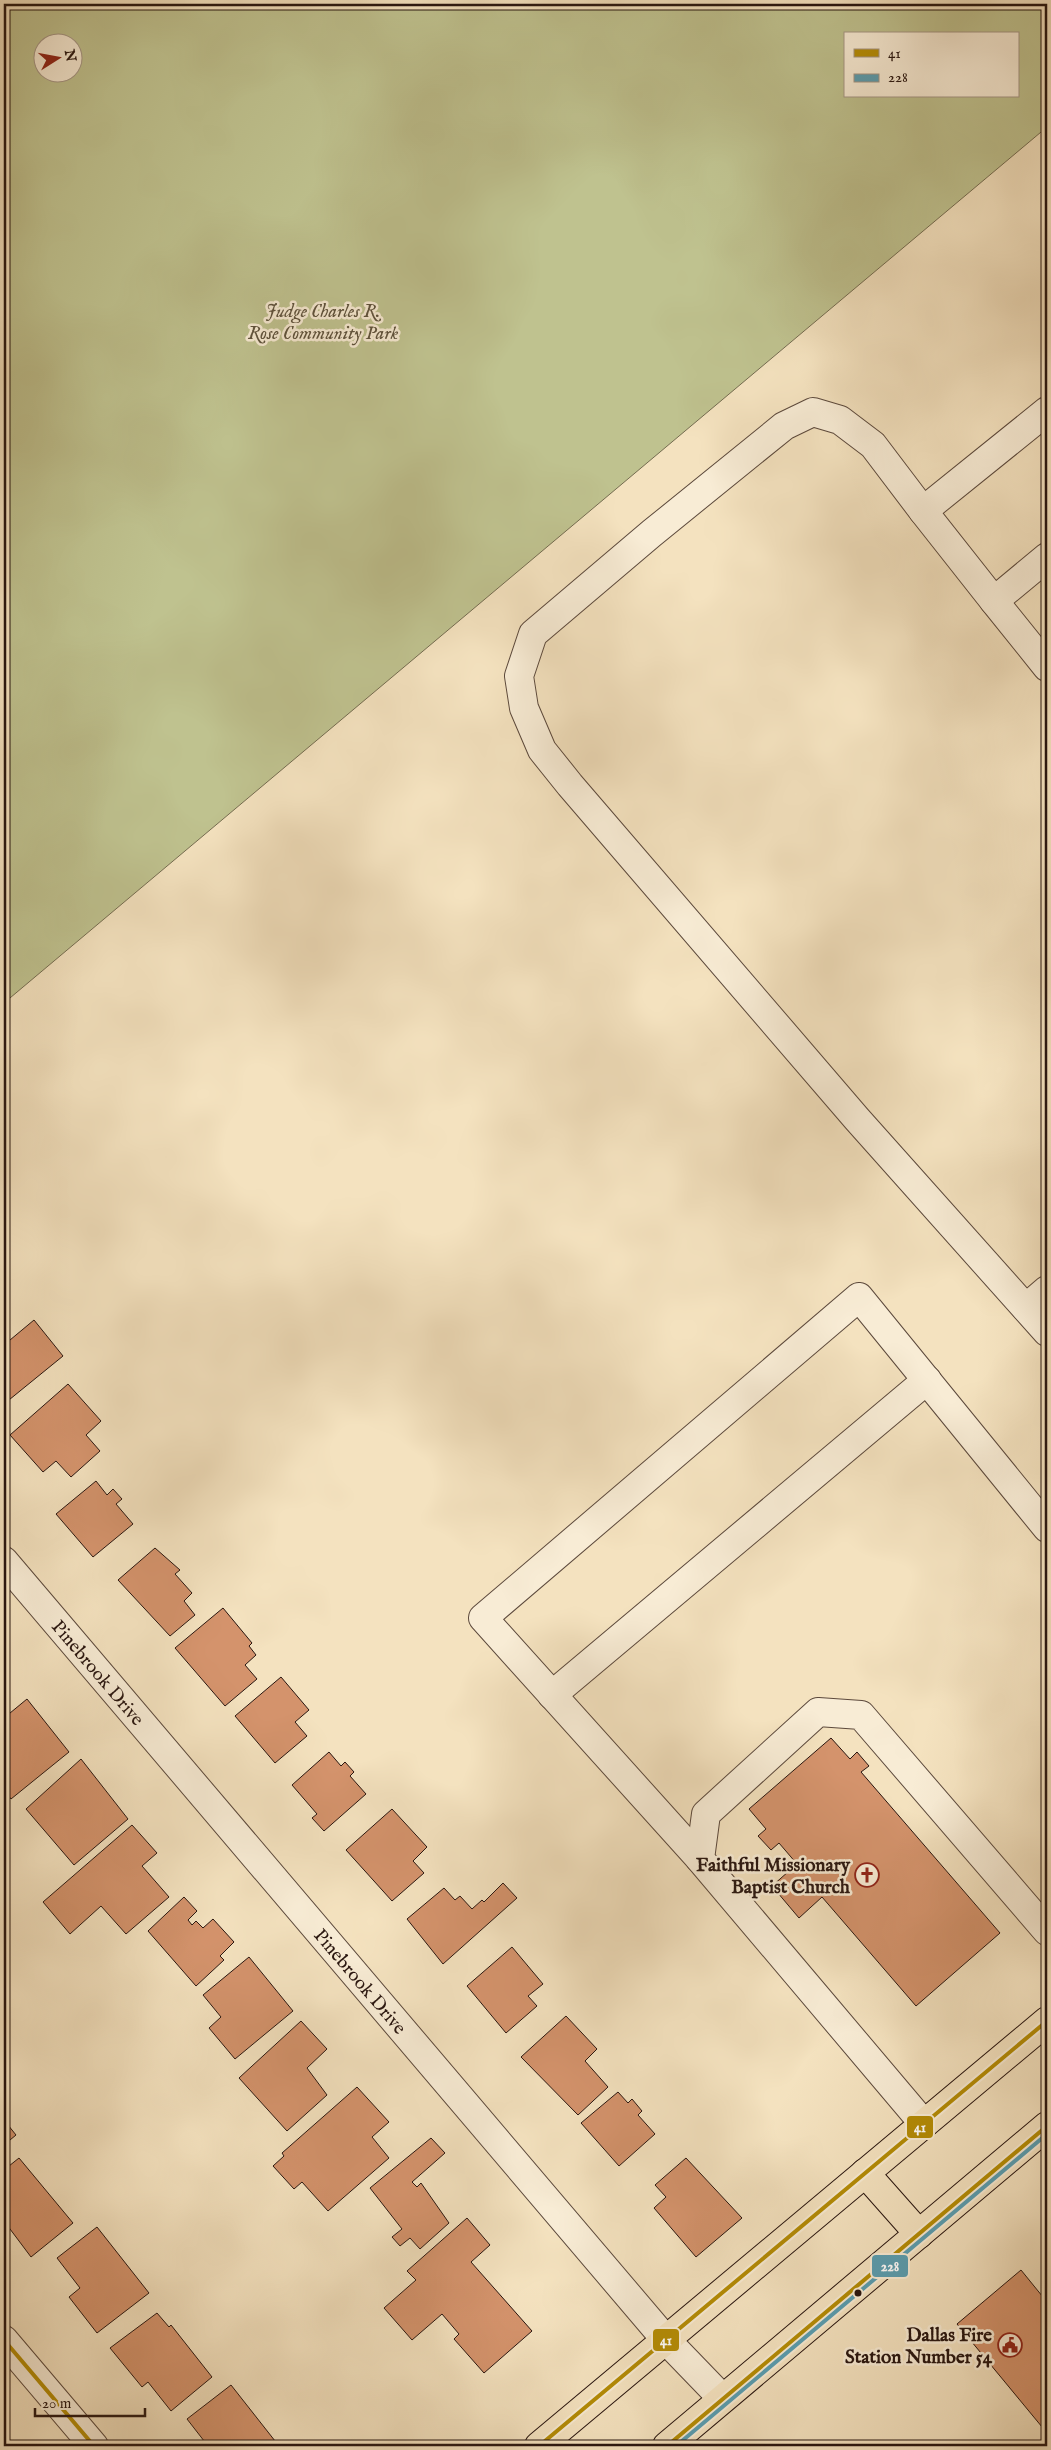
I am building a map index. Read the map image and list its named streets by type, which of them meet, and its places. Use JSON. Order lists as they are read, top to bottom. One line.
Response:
{"streets":{"street":["Pinebrook Drive"]},"parks":["Judge Charles R. Rose Community Park"],"places":{"church":["Faithful Missionary Baptist Church"],"public building":["Dallas Fire Station Number 54"]},"lines":["transit line 41","transit line 228"],"legend":["41","228"],"scale_bar":"20 m","north":"right"}
